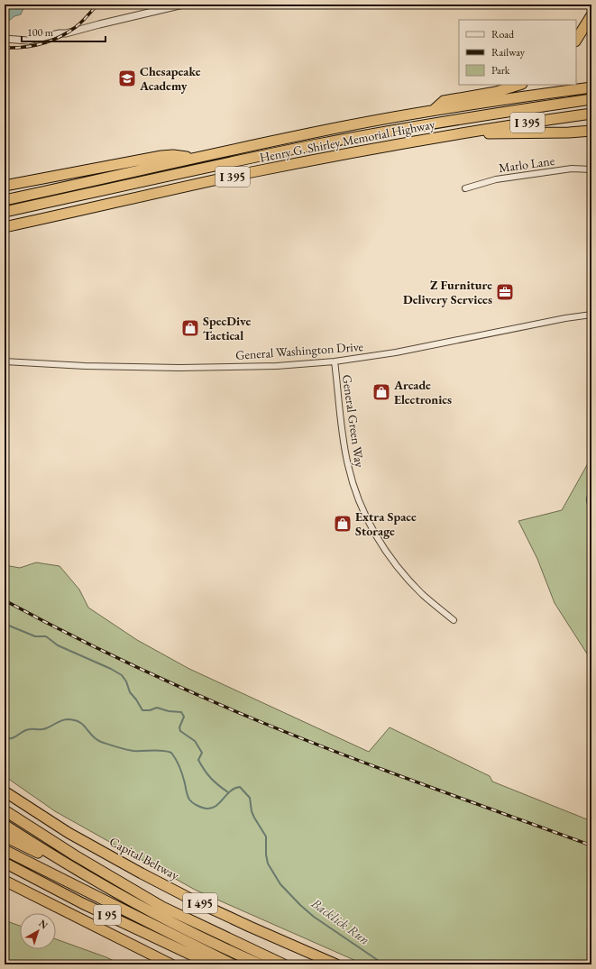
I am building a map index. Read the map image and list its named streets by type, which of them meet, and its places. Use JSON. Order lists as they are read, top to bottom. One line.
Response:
{"streets":{"highway":["I 395","Henry G. Shirley Memorial Highway","Capital Beltway","I 495","I 95"],"street":["Marlo Lane","General Washington Drive","General Green Way"]},"crossings":[["General Washington Drive","General Green Way"]],"water":["Backlick Run"],"places":{"school or university":["Chesapeake Academy"],"office":["Z Furniture Delivery Services"],"shop":["SpecDive Tactical","Arcade Electronics","Extra Space Storage"]},"legend":["Road","Railway","Park"],"scale_bar":"100 m","north":"top right"}
